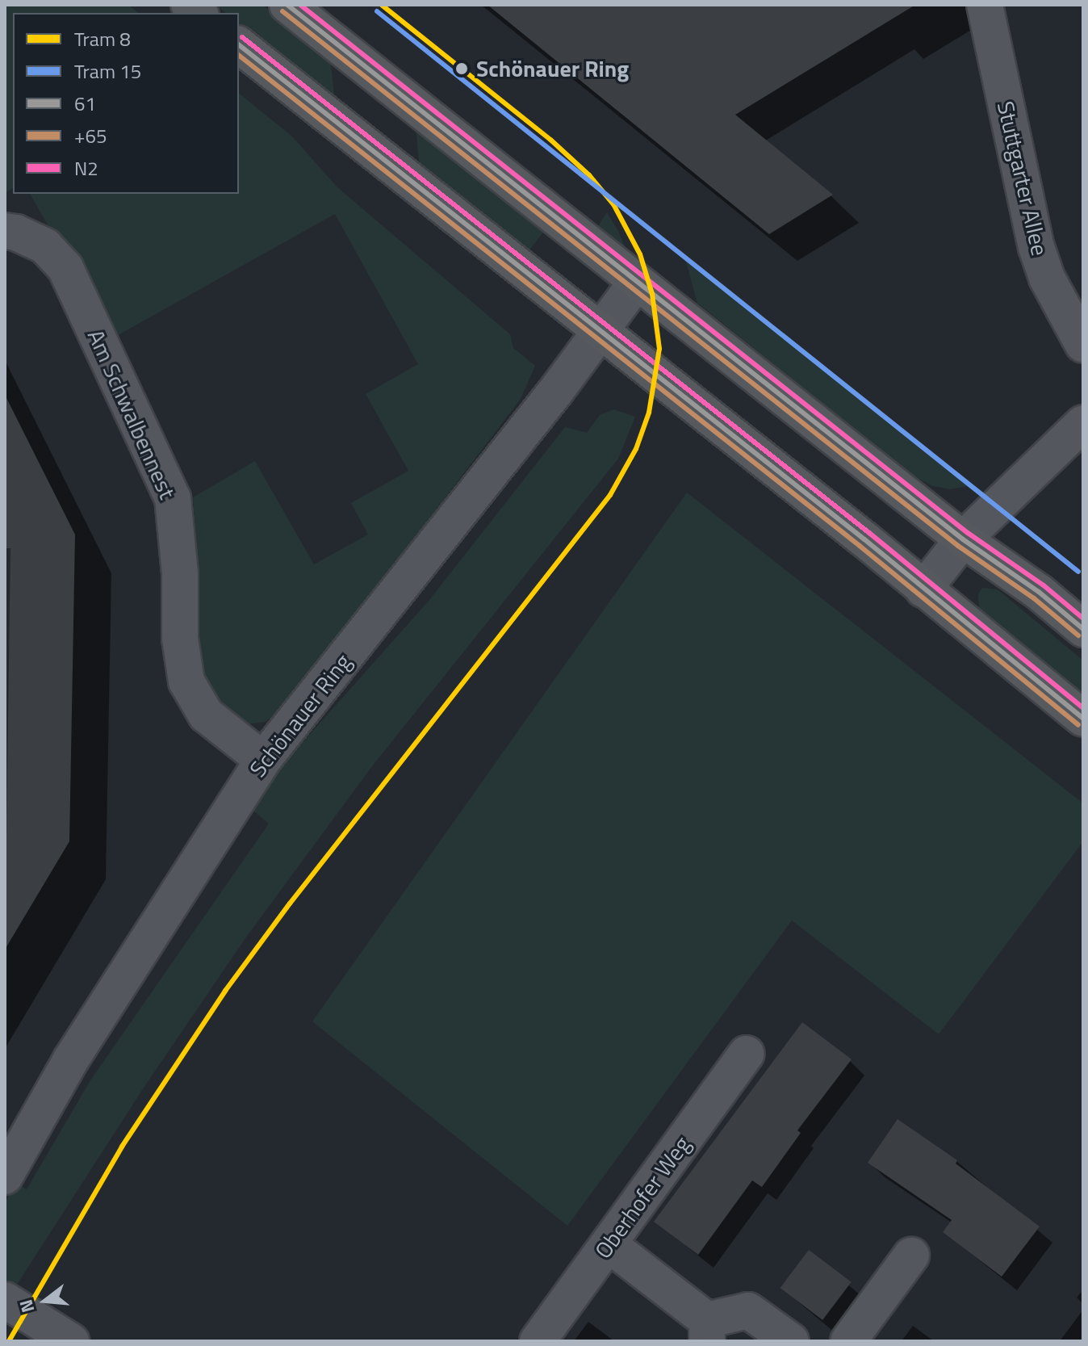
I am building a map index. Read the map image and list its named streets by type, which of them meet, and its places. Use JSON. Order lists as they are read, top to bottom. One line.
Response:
{"streets":{"street":["Stuttgarter Allee","Am Schwalbennest","Schönauer Ring","Oberhofer Weg"]},"crossings":[["Am Schwalbennest","Schönauer Ring"]],"places":["Schönauer Ring"],"lines":["tram line 8","transit line 61","transit line N2","tram line 15","transit line +65"],"legend":["Tram 8","Tram 15","61","+65","N2"],"north":"left"}
